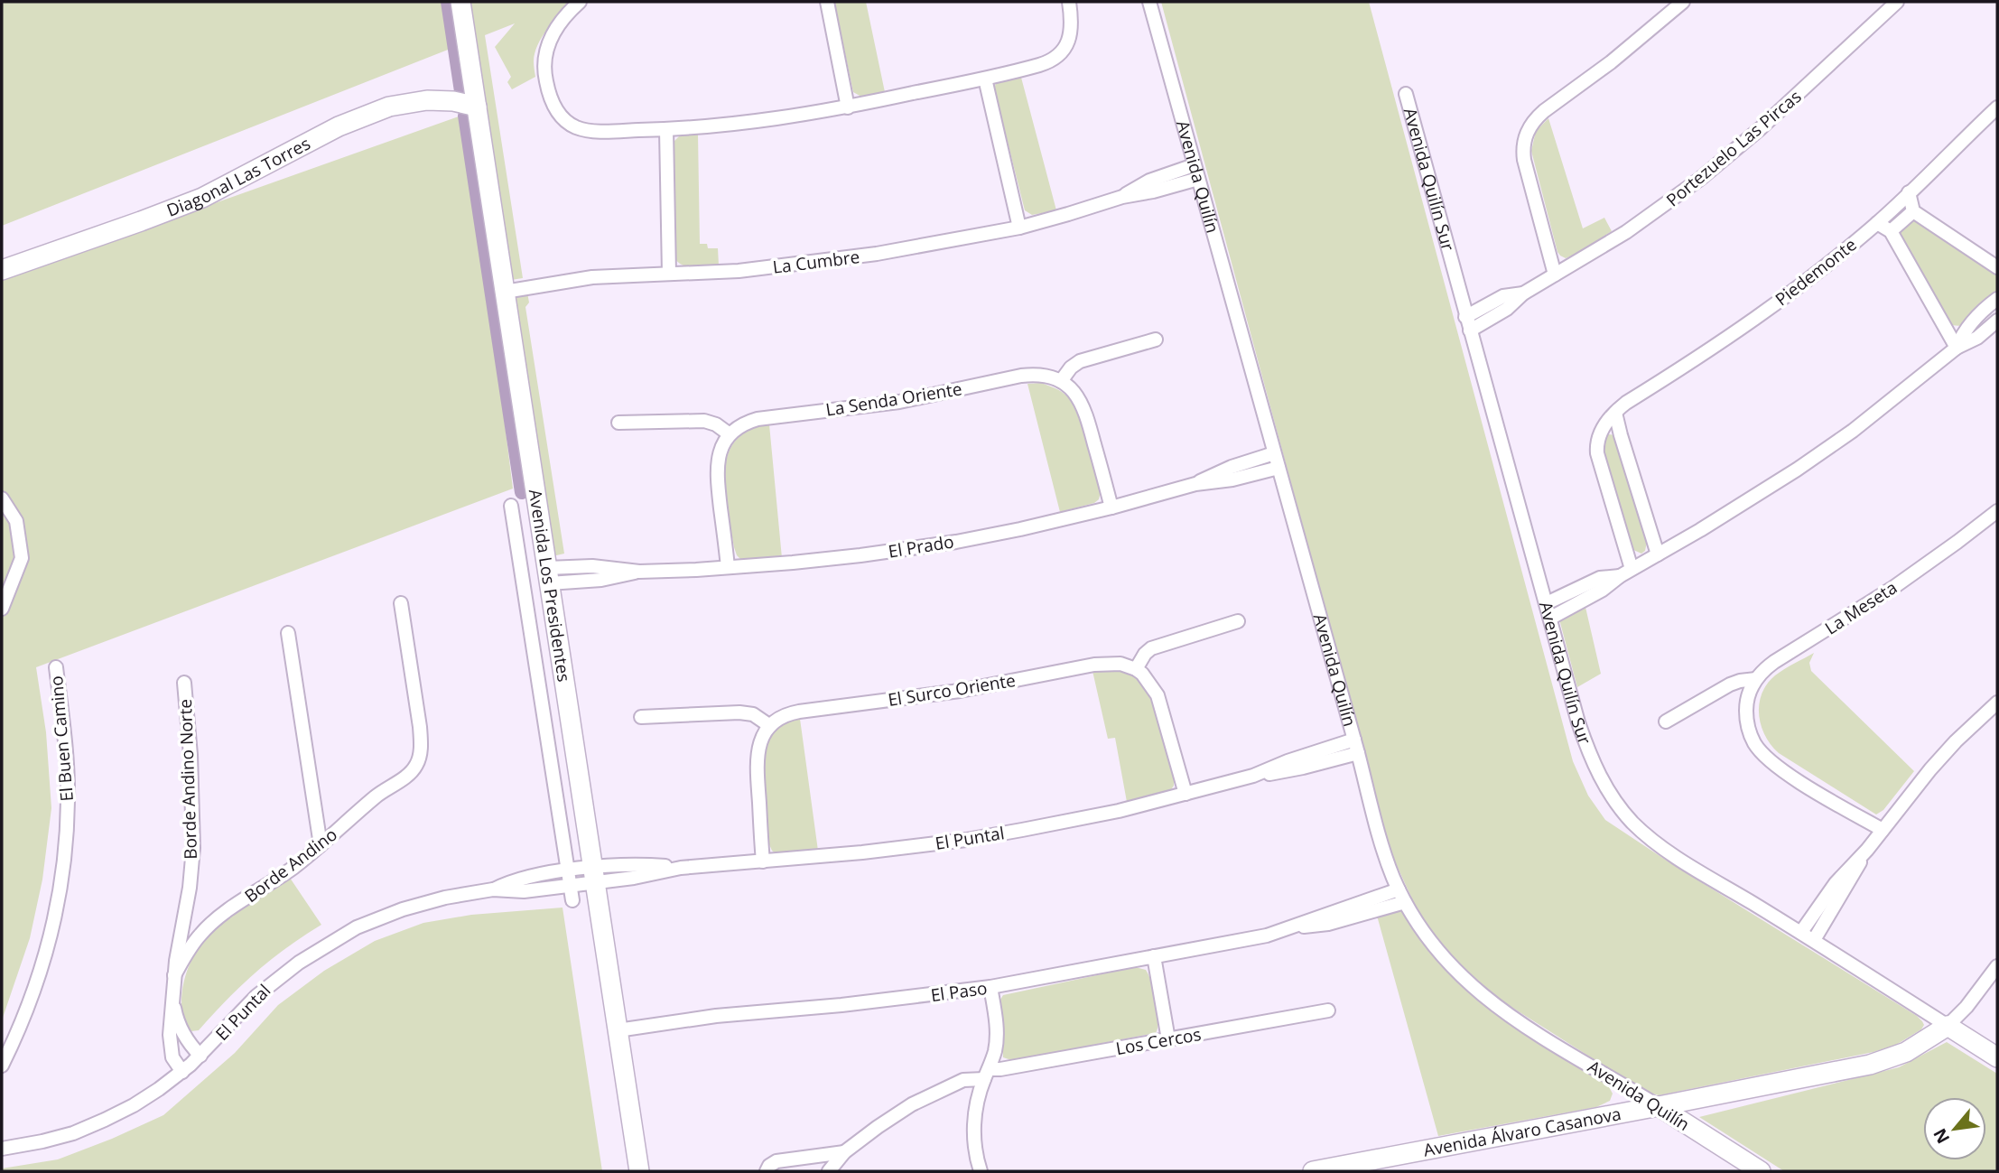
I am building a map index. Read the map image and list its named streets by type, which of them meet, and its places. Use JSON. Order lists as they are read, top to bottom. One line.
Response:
{"streets":{"street":["Portezuelo Las Pircas","Diagonal Las Torres","Avenida Quilín","Avenida Quilín Sur","La Cumbre","Piedemonte","La Senda Oriente","El Prado","Avenida Los Presidentes","La Meseta","El Surco Oriente","El Buen Camino","Borde Andino Norte","El Puntal","Borde Andino","El Paso","Los Cercos","Avenida Álvaro Casanova"]},"crossings":[["Portezuelo Las Pircas","Avenida Quilín Sur"],["Diagonal Las Torres","Avenida Los Presidentes"],["Avenida Quilín","La Cumbre"],["Avenida Quilín","El Prado"],["Avenida Quilín","El Puntal"],["Avenida Quilín","El Paso"],["Avenida Quilín","Avenida Álvaro Casanova"],["Avenida Quilín Sur","Avenida Álvaro Casanova"],["La Cumbre","Avenida Los Presidentes"],["El Prado","Avenida Los Presidentes"],["Avenida Los Presidentes","El Puntal"],["Avenida Los Presidentes","El Paso"],["Borde Andino Norte","Borde Andino"]],"north":"bottom left"}
